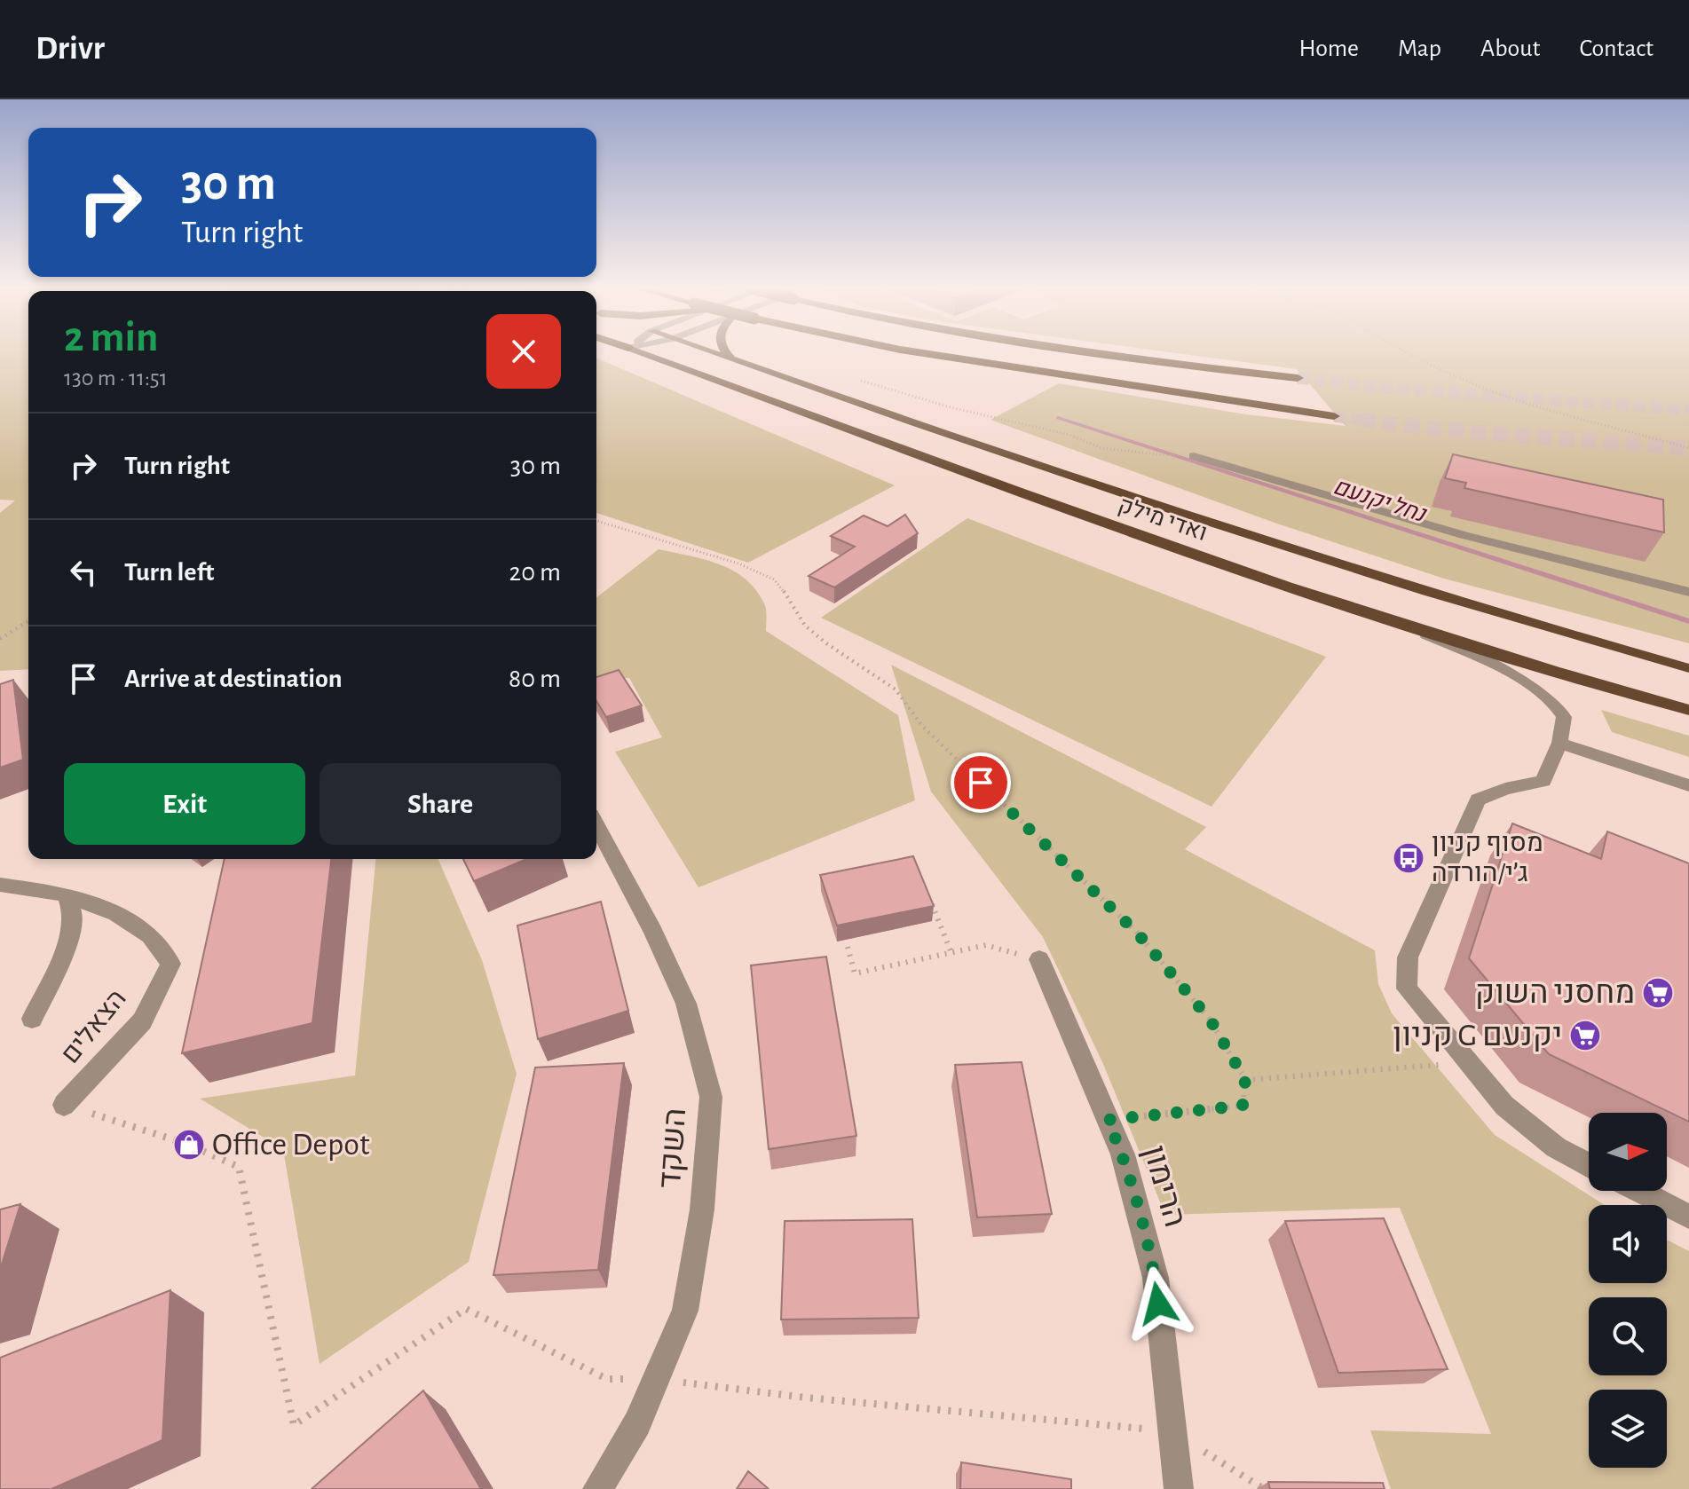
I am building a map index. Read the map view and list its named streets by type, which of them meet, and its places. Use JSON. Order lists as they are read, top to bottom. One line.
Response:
{"streets":{"main road":["ואדי מילק"],"street":["הצאלים","השקד","הרימון"]},"water":["נחל יקנעם"],"places":{"bus stop":["מסוף קניון ג׳י/הורדה"],"supermarket":["מחסני השוק","קניון G יקנעם"],"shop":["Office Depot"]},"north":"right","page":{"header":"Drivr","nav":["Home","Map","About","Contact"],"turn":["30 m","Turn right"],"heading":["2 min","130 m · 11:51"],"list":[{"name":"Turn right","value":"30 m"},{"name":"Turn left","value":"20 m"},{"name":"Arrive at destination","value":"80 m"}],"buttons":["Exit","Share"]}}
